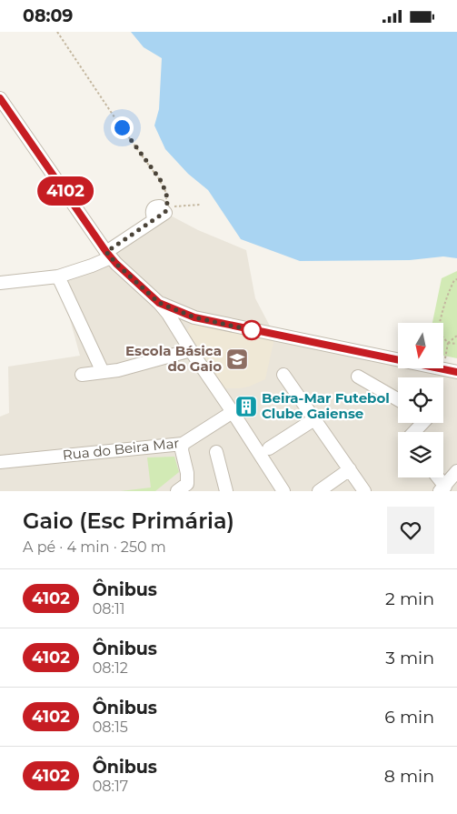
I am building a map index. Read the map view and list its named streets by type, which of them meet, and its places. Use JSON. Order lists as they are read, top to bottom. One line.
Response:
{"streets":{"street":["Rua do Beira Mar"]},"places":{"school or university":["Escola Básica do Gaio"],"building":["Beira-Mar Futebol Clube Gaiense"]},"lines":["bus line 4102"],"north":"bottom","page":{"status":"08:09","on_map":"4102","heading":["Gaio (Esc Primária)","A pé · 4 min · 250 m"],"list":[{"mark":"4102","name":"Ônibus","note":"08:11","value":"2 min"},{"mark":"4102","name":"Ônibus","note":"08:12","value":"3 min"},{"mark":"4102","name":"Ônibus","note":"08:15","value":"6 min"},{"mark":"4102","name":"Ônibus","note":"08:17","value":"8 min"}]}}
